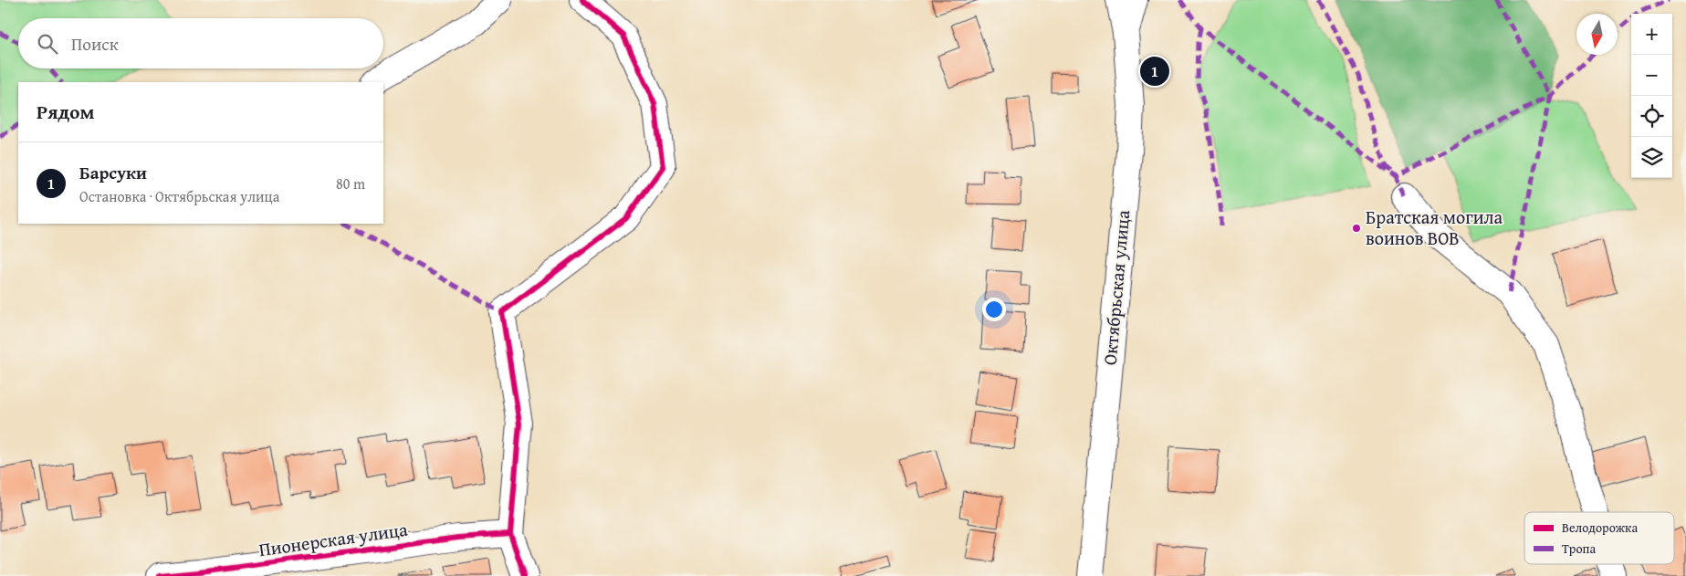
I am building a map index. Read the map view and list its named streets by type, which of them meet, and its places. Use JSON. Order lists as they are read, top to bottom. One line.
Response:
{"streets":{"street":["Октябрьская улица","Пионерская улица"]},"places":["Братская могила воинов ВОВ"],"legend":["Велодорожка","Тропа"],"north":"bottom","page":{"map_buttons":["+","−"],"search":"Поиск","pins":"1","heading":"Рядом","list":[{"mark":"1","name":"Барсуки","note":"Остановка · Октябрьская улица","value":"80 m"}]}}
